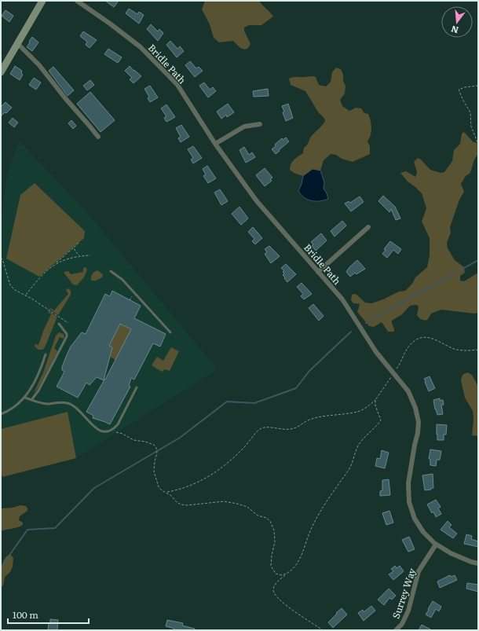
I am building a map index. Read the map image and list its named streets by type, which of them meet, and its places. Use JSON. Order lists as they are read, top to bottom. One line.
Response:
{"streets":{"street":["Bridle Path","Surrey Way"]},"crossings":[["Bridle Path","Surrey Way"]],"scale_bar":"100 m","north":"bottom"}
